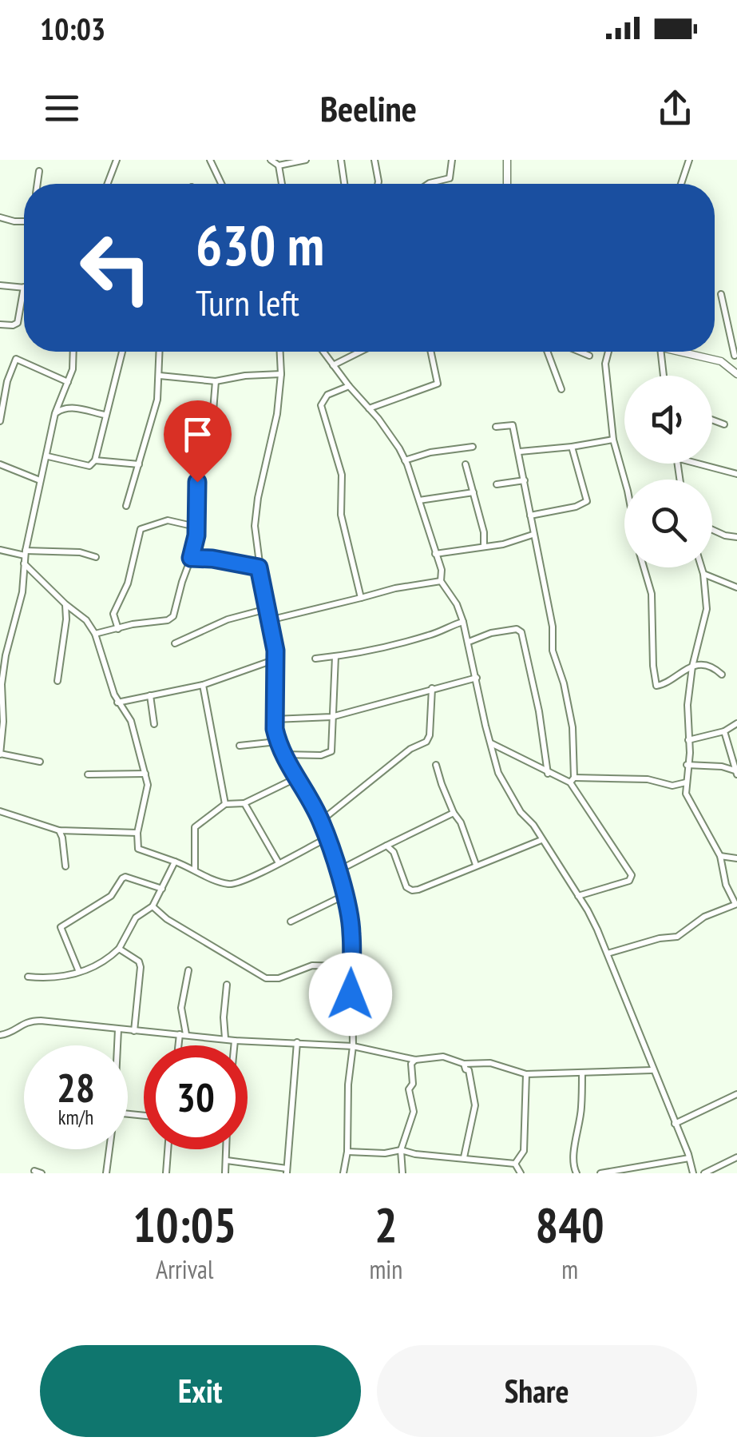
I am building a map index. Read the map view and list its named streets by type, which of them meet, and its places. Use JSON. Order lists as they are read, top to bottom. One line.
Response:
{"page":{"status":"10:03","header":"Beeline","turn":["630 m","Turn left"],"speed":"28 km/h","limit":"30","eta":["10:05","Arrival","2","min","840","m"],"buttons":["Exit","Share"]}}
